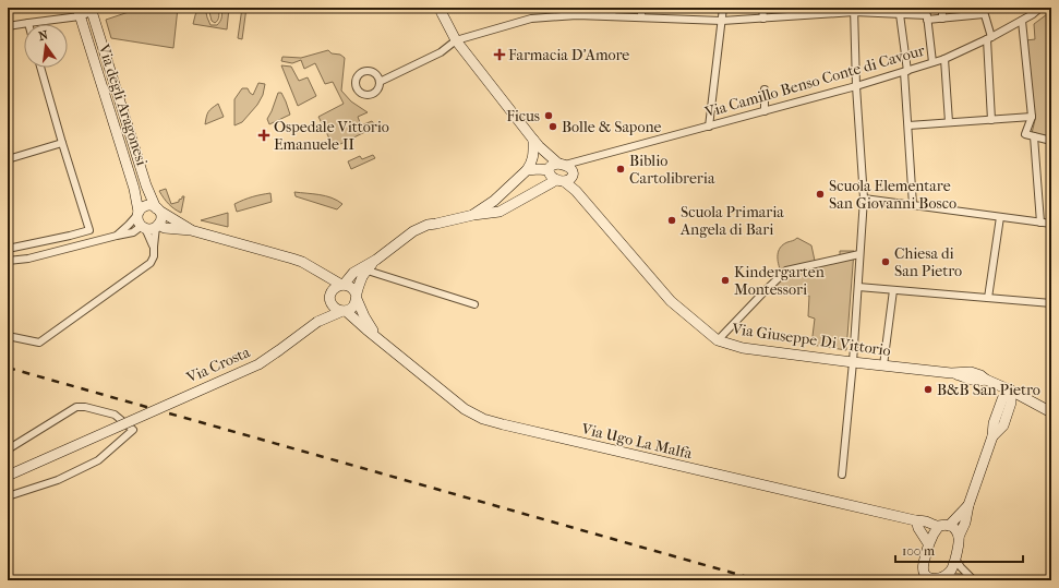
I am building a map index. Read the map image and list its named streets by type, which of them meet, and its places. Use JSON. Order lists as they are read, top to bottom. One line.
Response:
{"streets":{"street":["Via Camillo Benso Conte di Cavour","Via degli Aragonesi","Via Giuseppe Di Vittorio","Via Crosta","Via Ugo La Malfa"]},"crossings":[["Via Camillo Benso Conte di Cavour","Via Giuseppe Di Vittorio"]],"places":{"health":["Farmacia D'Amore","Ospedale Vittorio Emanuele II"],"other":["Ficus","Bolle & Sapone","Biblio Cartolibreria","Scuola Elementare San Giovanni Bosco","Scuola Primaria Angela di Bari","Chiesa di San Pietro","Kindergarten Montessori","B&B San Pietro"]},"scale_bar":"100 m","north":"top"}
